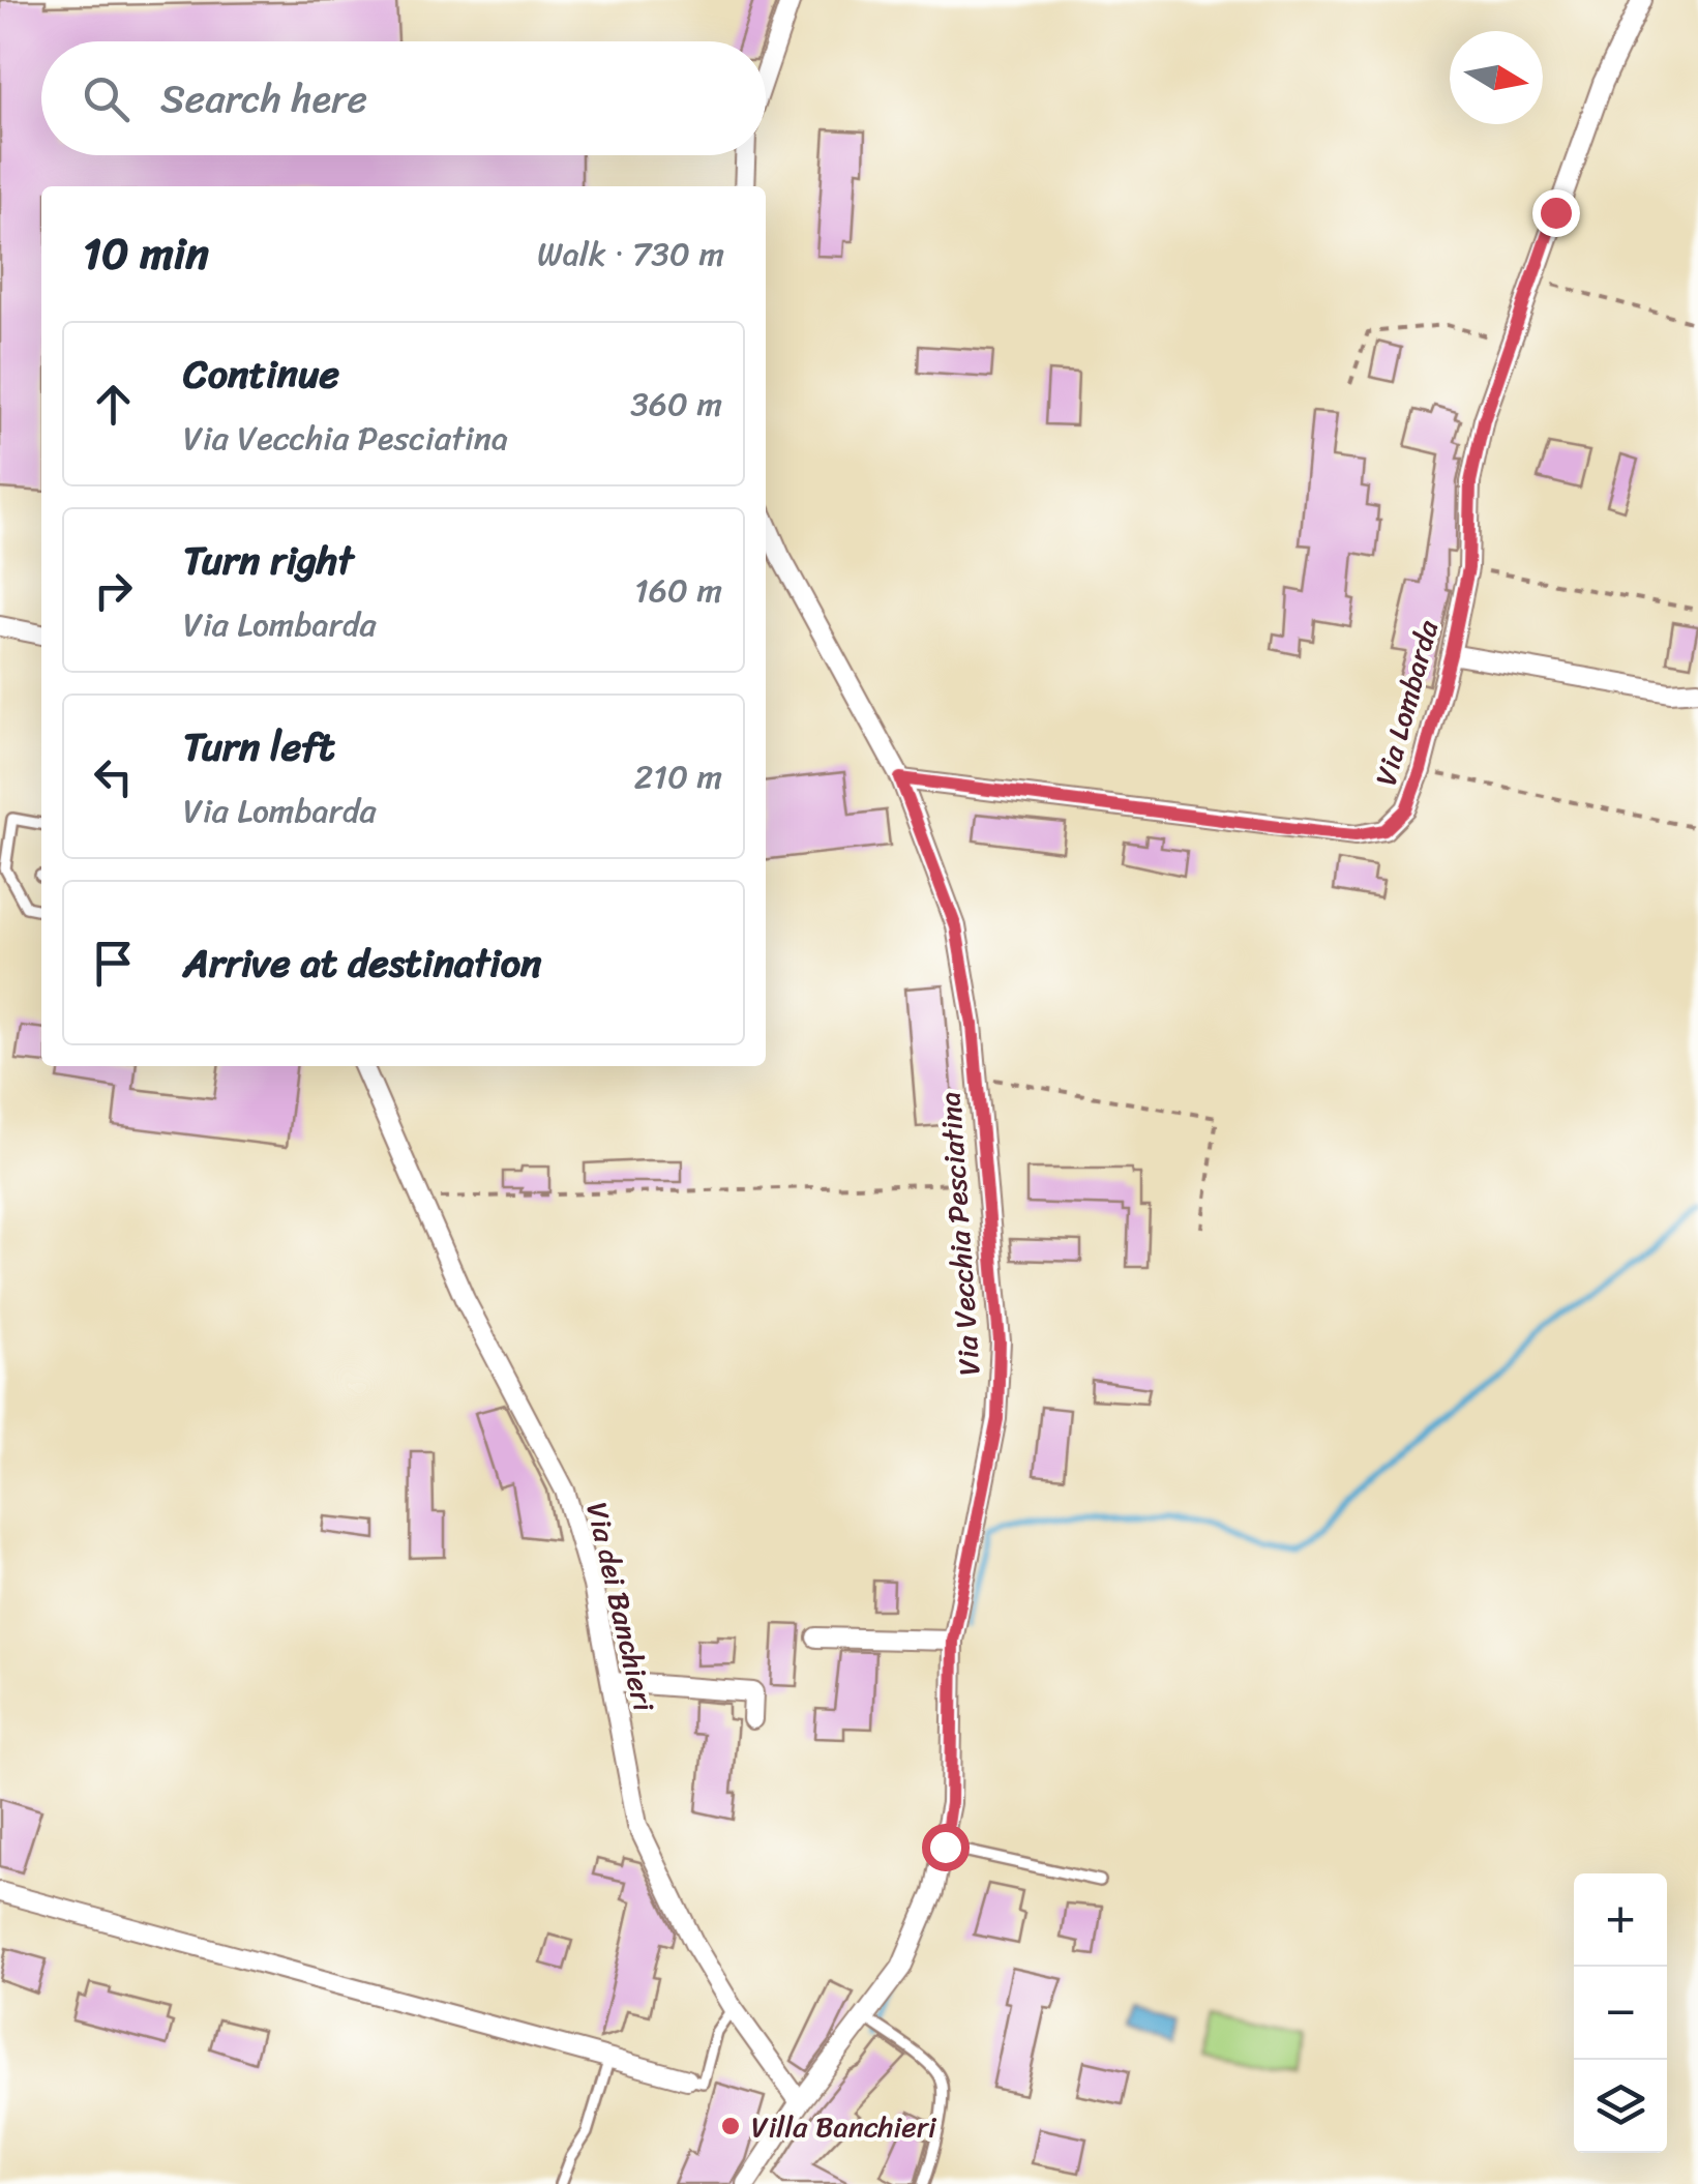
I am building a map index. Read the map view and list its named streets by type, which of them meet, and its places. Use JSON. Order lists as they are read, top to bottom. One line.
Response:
{"streets":{"street":["Via Lombarda","Via Vecchia Pesciatina","Via dei Banchieri"]},"crossings":[["Via Lombarda","Via Vecchia Pesciatina"],["Via Vecchia Pesciatina","Via dei Banchieri"]],"places":["Villa Banchieri"],"north":"right","page":{"search":"Search here","heading":["10 min","Walk · 730 m"],"list":[["Continue","Via Vecchia Pesciatina","360 m"],["Turn right","Via Lombarda","160 m"],["Turn left","Via Lombarda","210 m"],"Arrive at destination"],"map_buttons":["+","−"]}}
